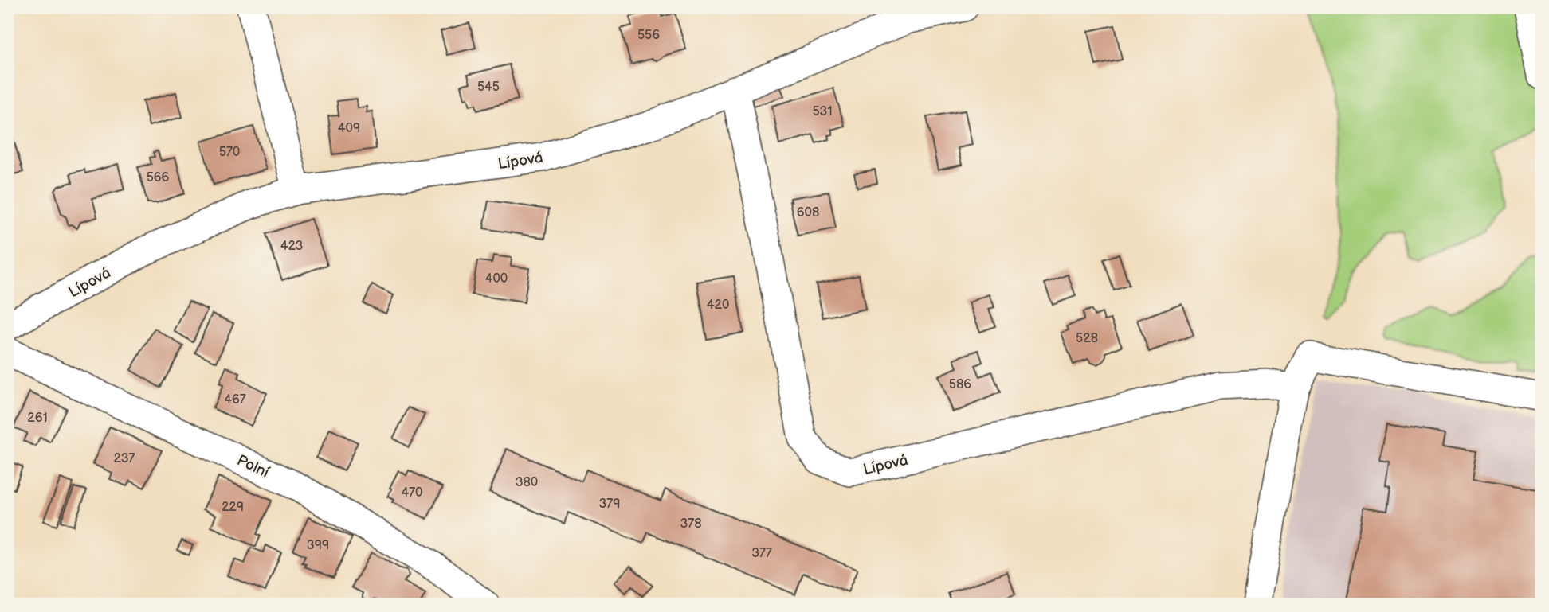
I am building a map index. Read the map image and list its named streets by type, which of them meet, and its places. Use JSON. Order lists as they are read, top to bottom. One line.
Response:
{"streets":{"street":["Lípová","Polní"]},"house_numbers":["556","545","531","409","570","566","608","423","400","420","528","586","467","261","237","380","470","379","229","378","399","377"]}
